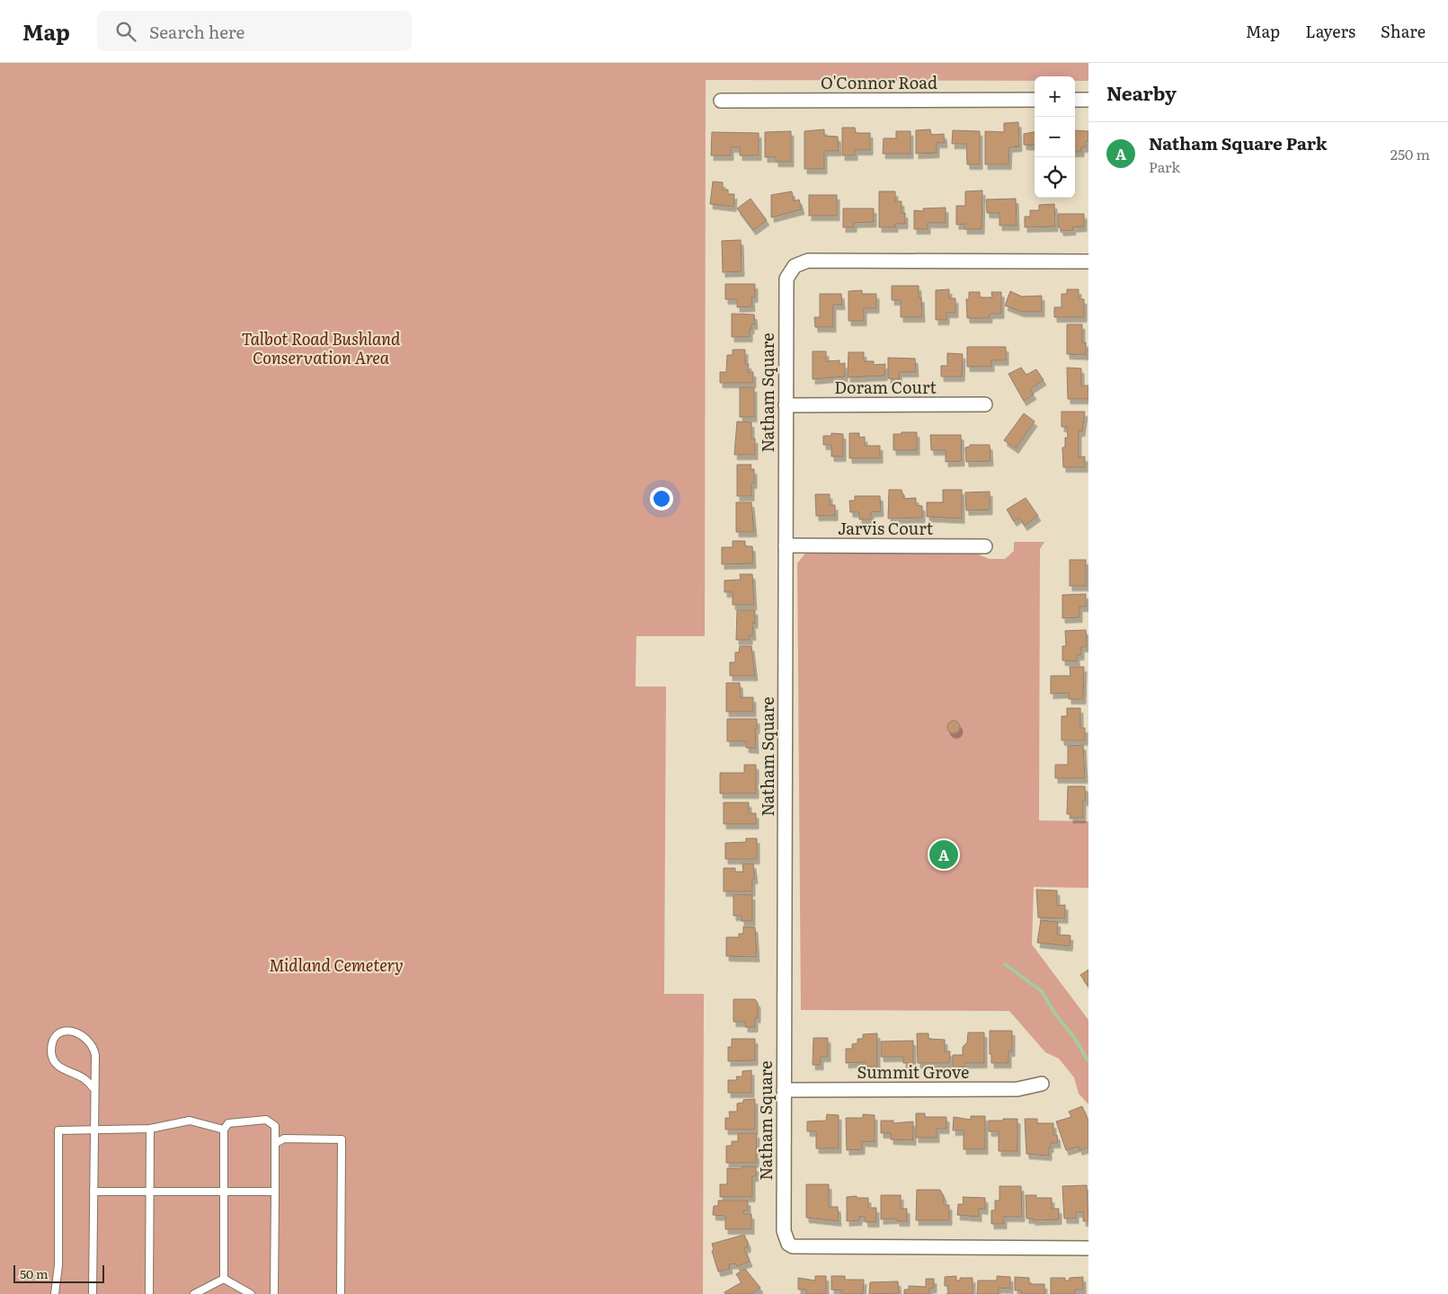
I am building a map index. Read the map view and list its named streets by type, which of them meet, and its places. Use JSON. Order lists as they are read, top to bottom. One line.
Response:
{"streets":{"street":["O'Connor Road","Doram Court","Natham Square","Jarvis Court","Summit Grove"]},"crossings":[["Doram Court","Natham Square"],["Natham Square","Jarvis Court"],["Natham Square","Summit Grove"]],"parks":["Talbot Road Bushland Conservation Area","Midland Cemetery"],"scale_bar":"50 m","page":{"header":"Map","search":"Search here","nav":["Map","Layers","Share"],"heading":"Nearby","map_buttons":["+","−"],"list":[{"mark":"A","name":"Natham Square Park","note":"Park","value":"250 m"}],"pins":"A","scale":"50 m"}}
